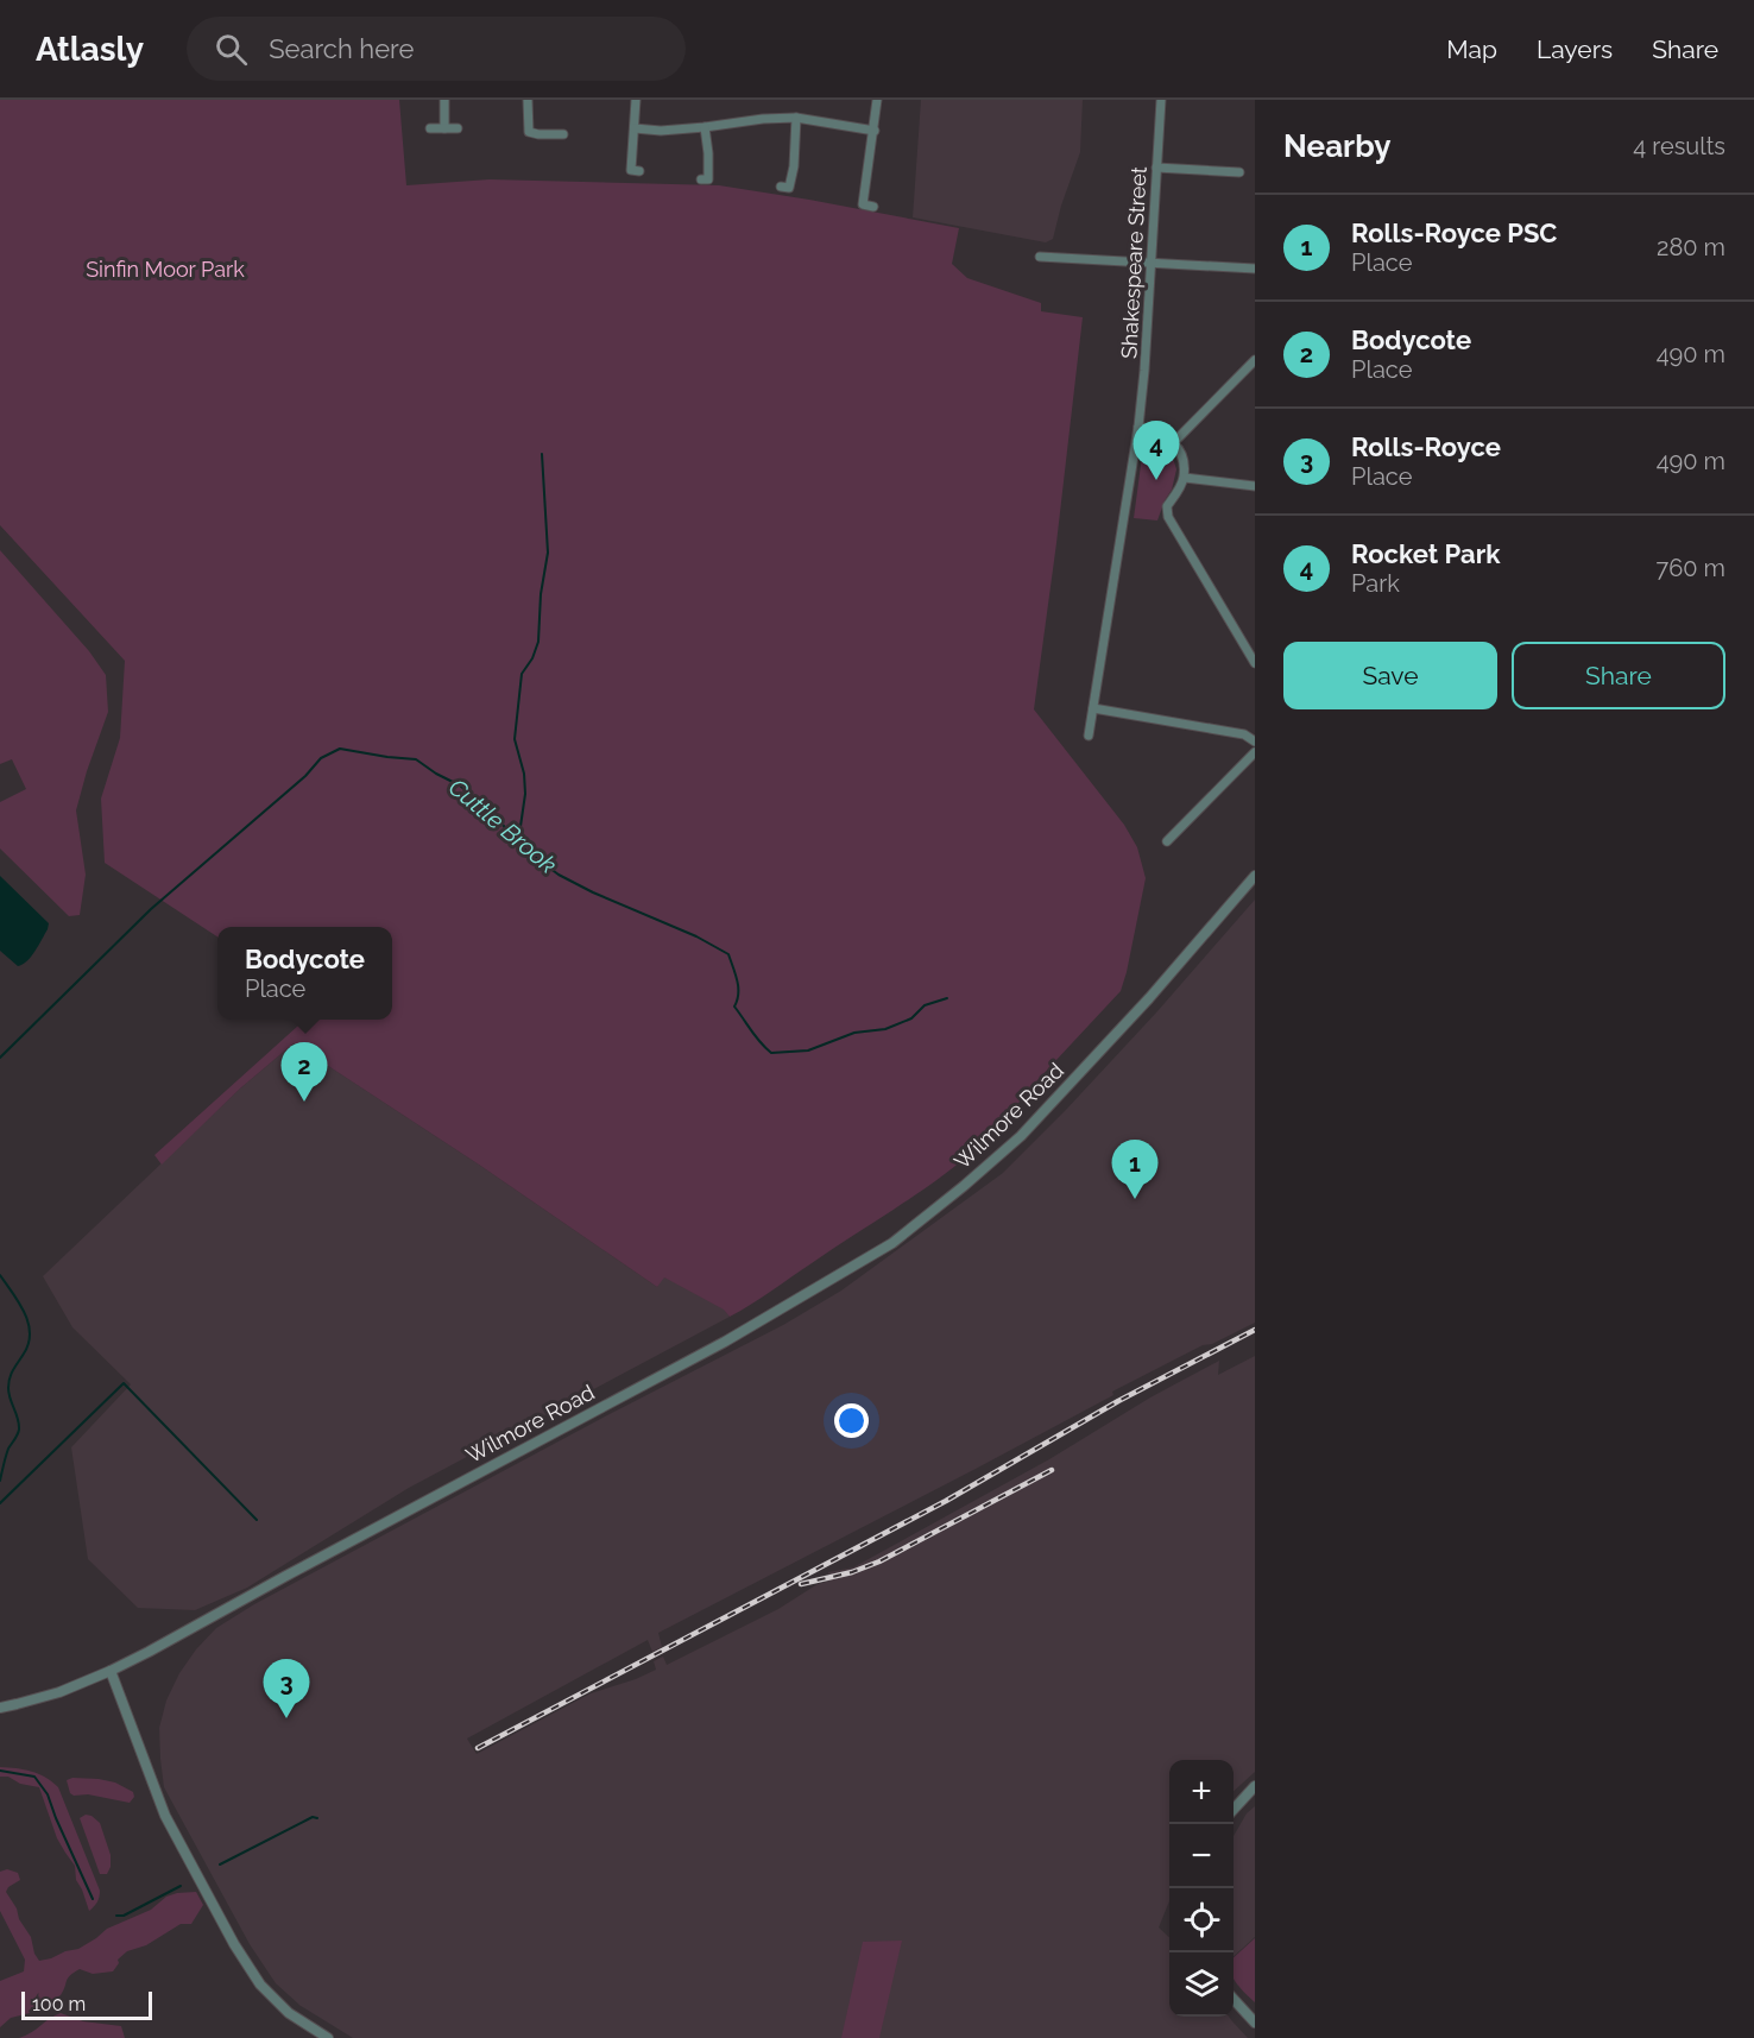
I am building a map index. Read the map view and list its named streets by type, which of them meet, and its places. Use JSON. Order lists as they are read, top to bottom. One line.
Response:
{"streets":{"street":["Shakespeare Street","Wilmore Road"]},"water":["Cuttle Brook"],"parks":["Sinfin Moor Park"],"scale_bar":"100 m","page":{"header":"Atlasly","search":"Search here","nav":["Map","Layers","Share"],"heading":["Nearby","4 results"],"list":[{"mark":"1","name":"Rolls-Royce PSC","note":"Place","value":"280 m"},{"mark":"2","name":"Bodycote","note":"Place","value":"490 m"},{"mark":"3","name":"Rolls-Royce","note":"Place","value":"490 m"},{"mark":"4","name":"Rocket Park","note":"Park","value":"760 m"}],"pins":["4","2","1","3"],"buttons":["Save","Share"],"popup":["Bodycote","Place"],"map_buttons":["+","−"],"scale":"100 m"}}
